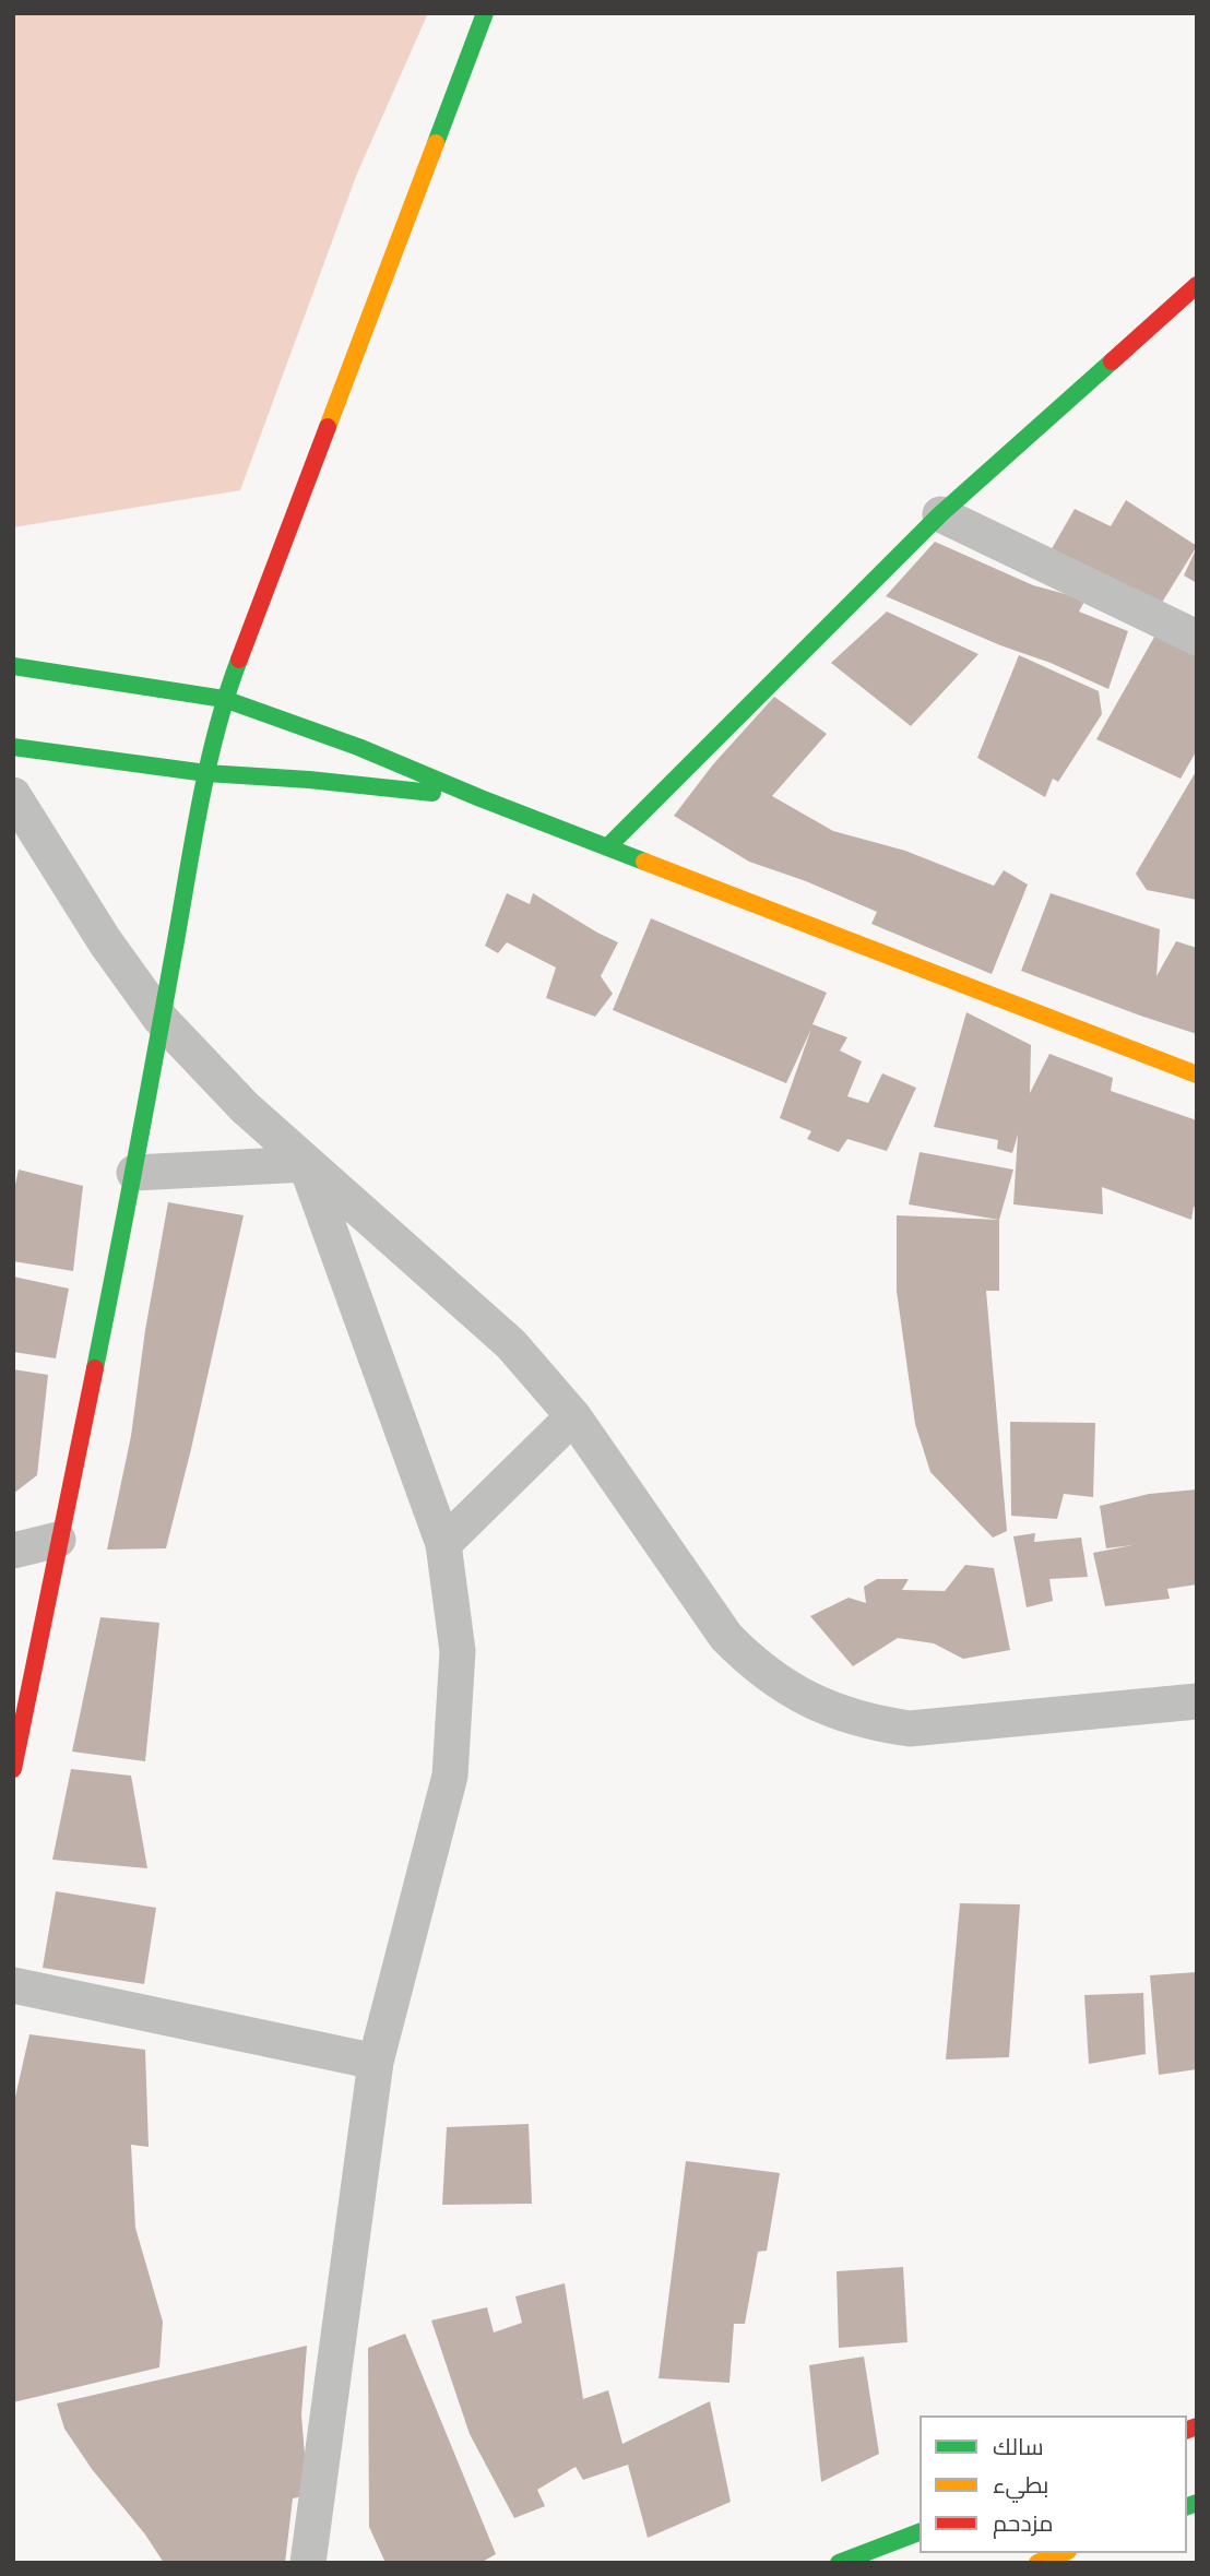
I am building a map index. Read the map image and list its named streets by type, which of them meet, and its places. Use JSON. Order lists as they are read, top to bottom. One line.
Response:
{"legend":["سالك","بطيء","مزدحم"]}
